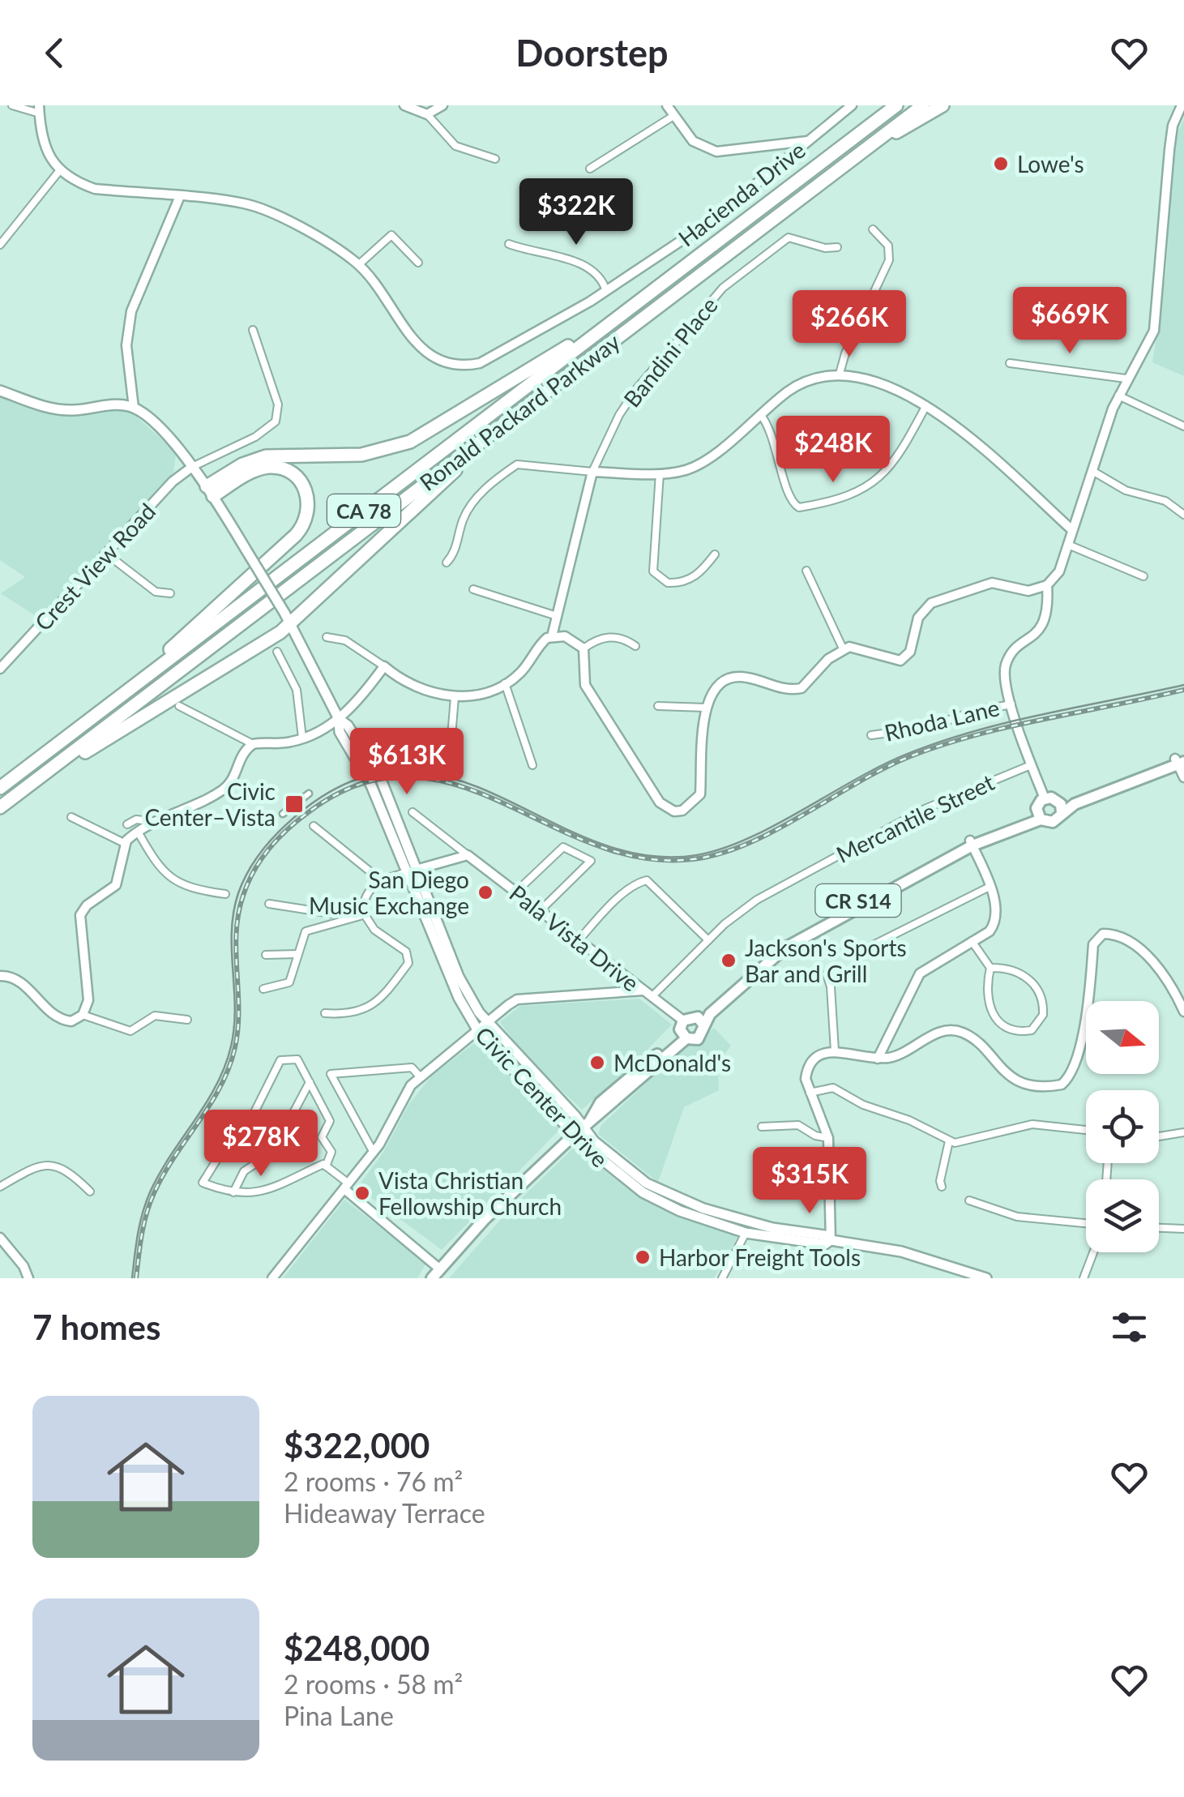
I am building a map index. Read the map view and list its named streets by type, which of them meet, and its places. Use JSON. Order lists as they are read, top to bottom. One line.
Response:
{"streets":{"highway":["Ronald Packard Parkway","CA 78"],"main road":["CR S14","Civic Center Drive"],"street":["Hacienda Drive","Bandini Place","Crest View Road","Rhoda Lane","Mercantile Street","Pala Vista Drive"]},"crossings":[["Crest View Road","Civic Center Drive"],["Mercantile Street","Pala Vista Drive"],["CR S14","Pala Vista Drive"],["CR S14","Civic Center Drive"]],"places":{"other":["Lowe's","San Diego Music Exchange","Jackson's Sports Bar and Grill","McDonald's","Vista Christian Fellowship Church","Harbor Freight Tools"],"transit":["Civic Center–Vista"]},"north":"right","page":{"header":"Doorstep","price":["$322K","$669K","$266K","$248K","$613K","$278K","$315K"],"heading":"7 homes","list":[{"name":"$322,000","note":"2 rooms · 76 m² · Hideaway Terrace"},{"name":"$248,000","note":"2 rooms · 58 m² · Pina Lane"}]}}
